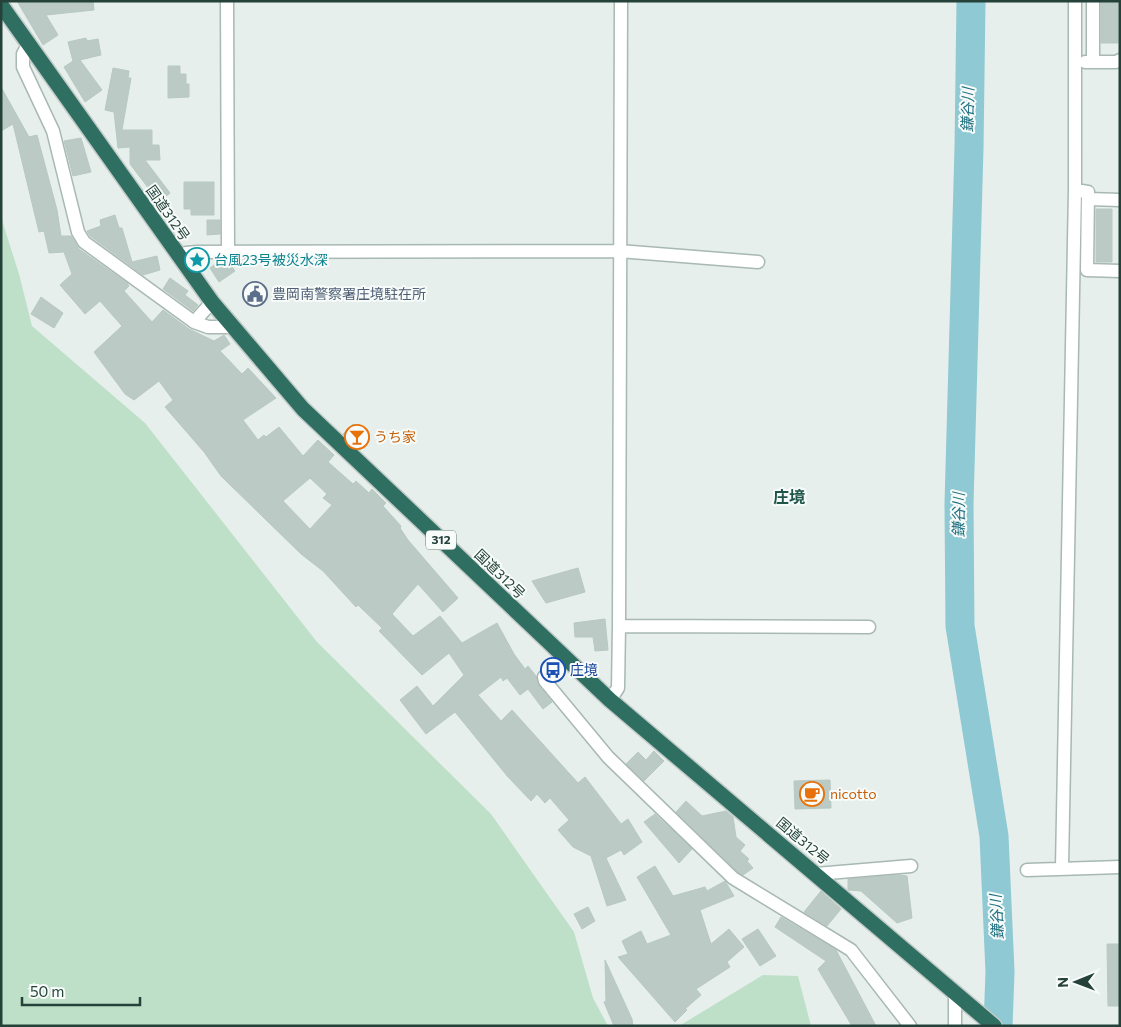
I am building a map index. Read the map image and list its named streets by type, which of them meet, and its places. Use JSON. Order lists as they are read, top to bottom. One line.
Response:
{"streets":{"highway":["国道312号","312"]},"districts":["庄境"],"water":["鎌谷川"],"places":{"place":["台風23号被災水深"],"public building":["豊岡南警察署庄境駐在所"],"bar":["うち家"],"bus stop":["庄境"],"cafe":["nicotto"]},"scale_bar":"50 m","north":"left"}
